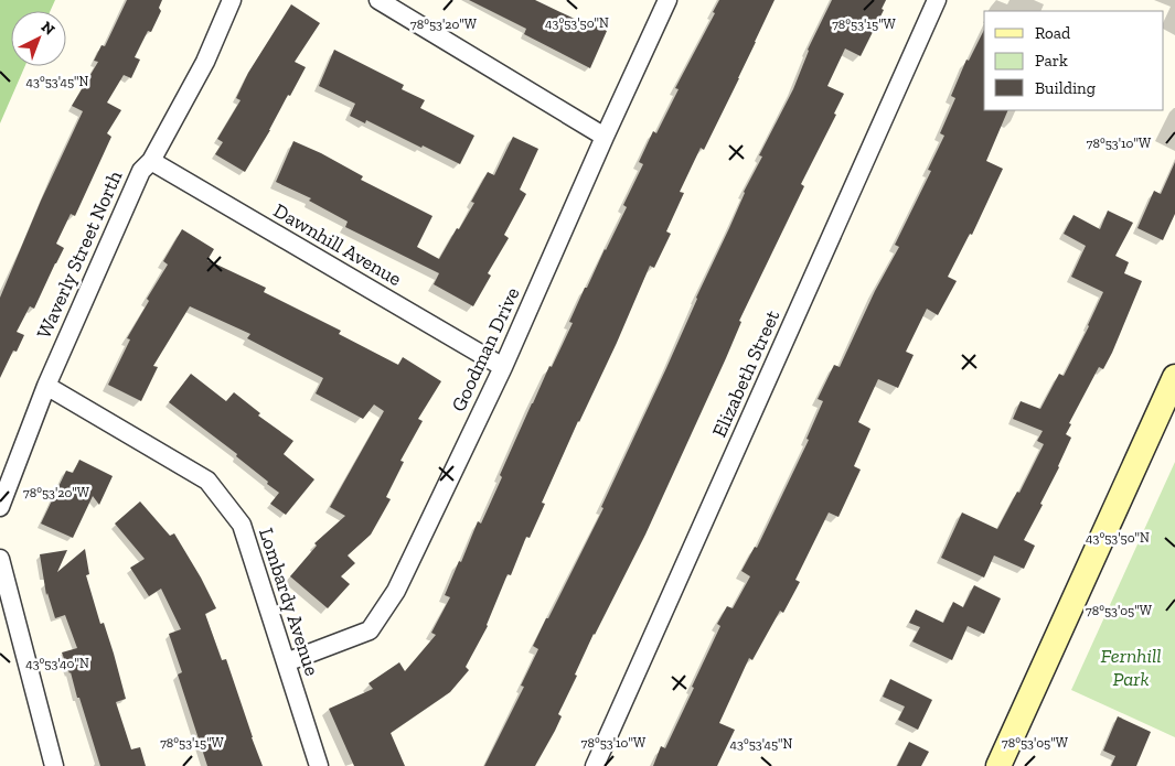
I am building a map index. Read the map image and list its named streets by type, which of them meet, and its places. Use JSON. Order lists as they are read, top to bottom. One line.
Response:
{"streets":{"street":["Dawnhill Avenue","Waverly Street North","Goodman Drive","Elizabeth Street","Lombardy Avenue"]},"crossings":[["Dawnhill Avenue","Waverly Street North"],["Dawnhill Avenue","Goodman Drive"],["Waverly Street North","Lombardy Avenue"],["Goodman Drive","Lombardy Avenue"]],"parks":["Fernhill Park"],"legend":["Road","Park","Building"],"north":"top right","coordinates":["43°53'50\"N","78°53'20\"W","78°53'15\"W","43°53'45\"N","78°53'10\"W","78°53'05\"W","43°53'40\"N"]}
